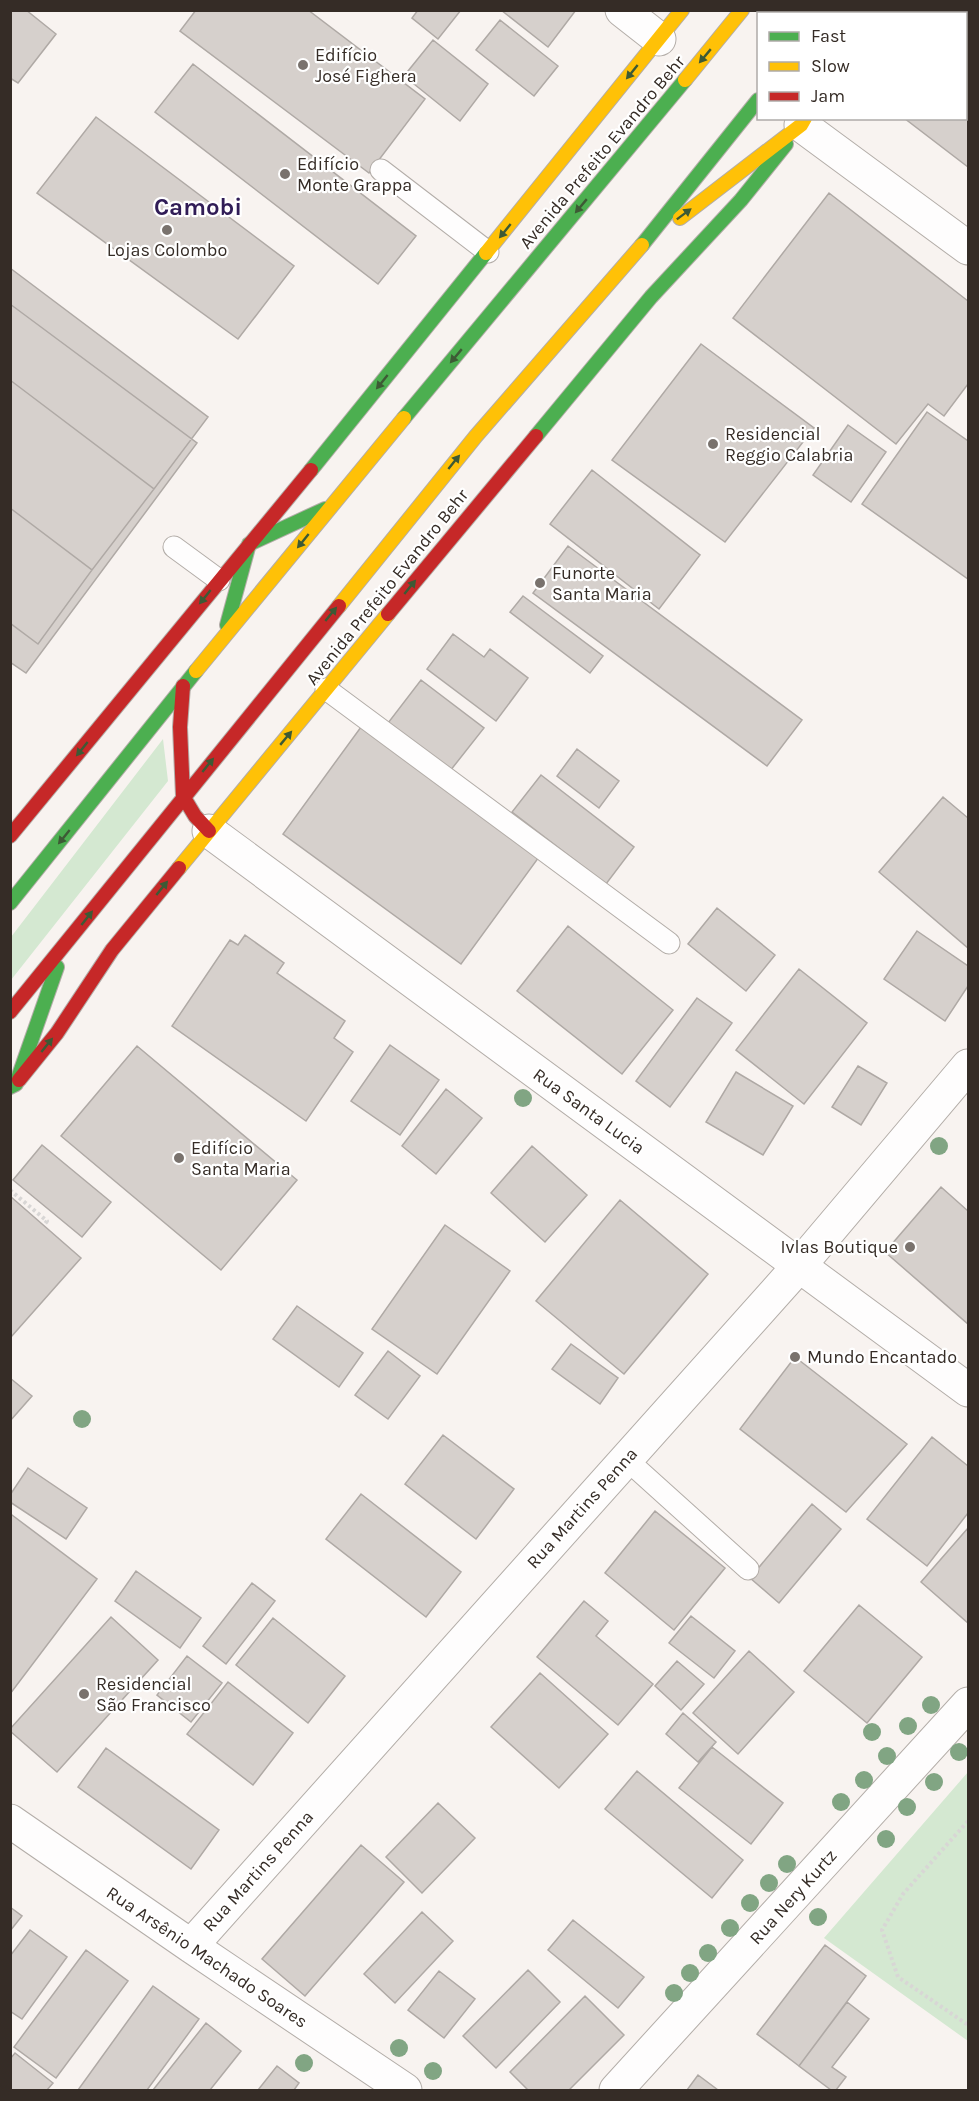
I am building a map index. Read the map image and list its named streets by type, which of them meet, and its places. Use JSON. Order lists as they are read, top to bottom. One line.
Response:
{"streets":{"main road":["Avenida Prefeito Evandro Behr"],"street":["Rua Santa Lucia","Rua Martins Penna","Rua Nery Kurtz","Rua Arsênio Machado Soares"]},"crossings":[["Avenida Prefeito Evandro Behr","Rua Santa Lucia"],["Rua Santa Lucia","Rua Martins Penna"],["Rua Martins Penna","Rua Arsênio Machado Soares"]],"districts":["Camobi"],"places":["Edifício José Fighera","Edifício Monte Grappa","Lojas Colombo","Residencial Reggio Calabria","Funorte Santa Maria","Edifício Santa Maria","Ivlas Boutique","Mundo Encantado","Residencial São Francisco"],"legend":["Fast","Slow","Jam"]}
